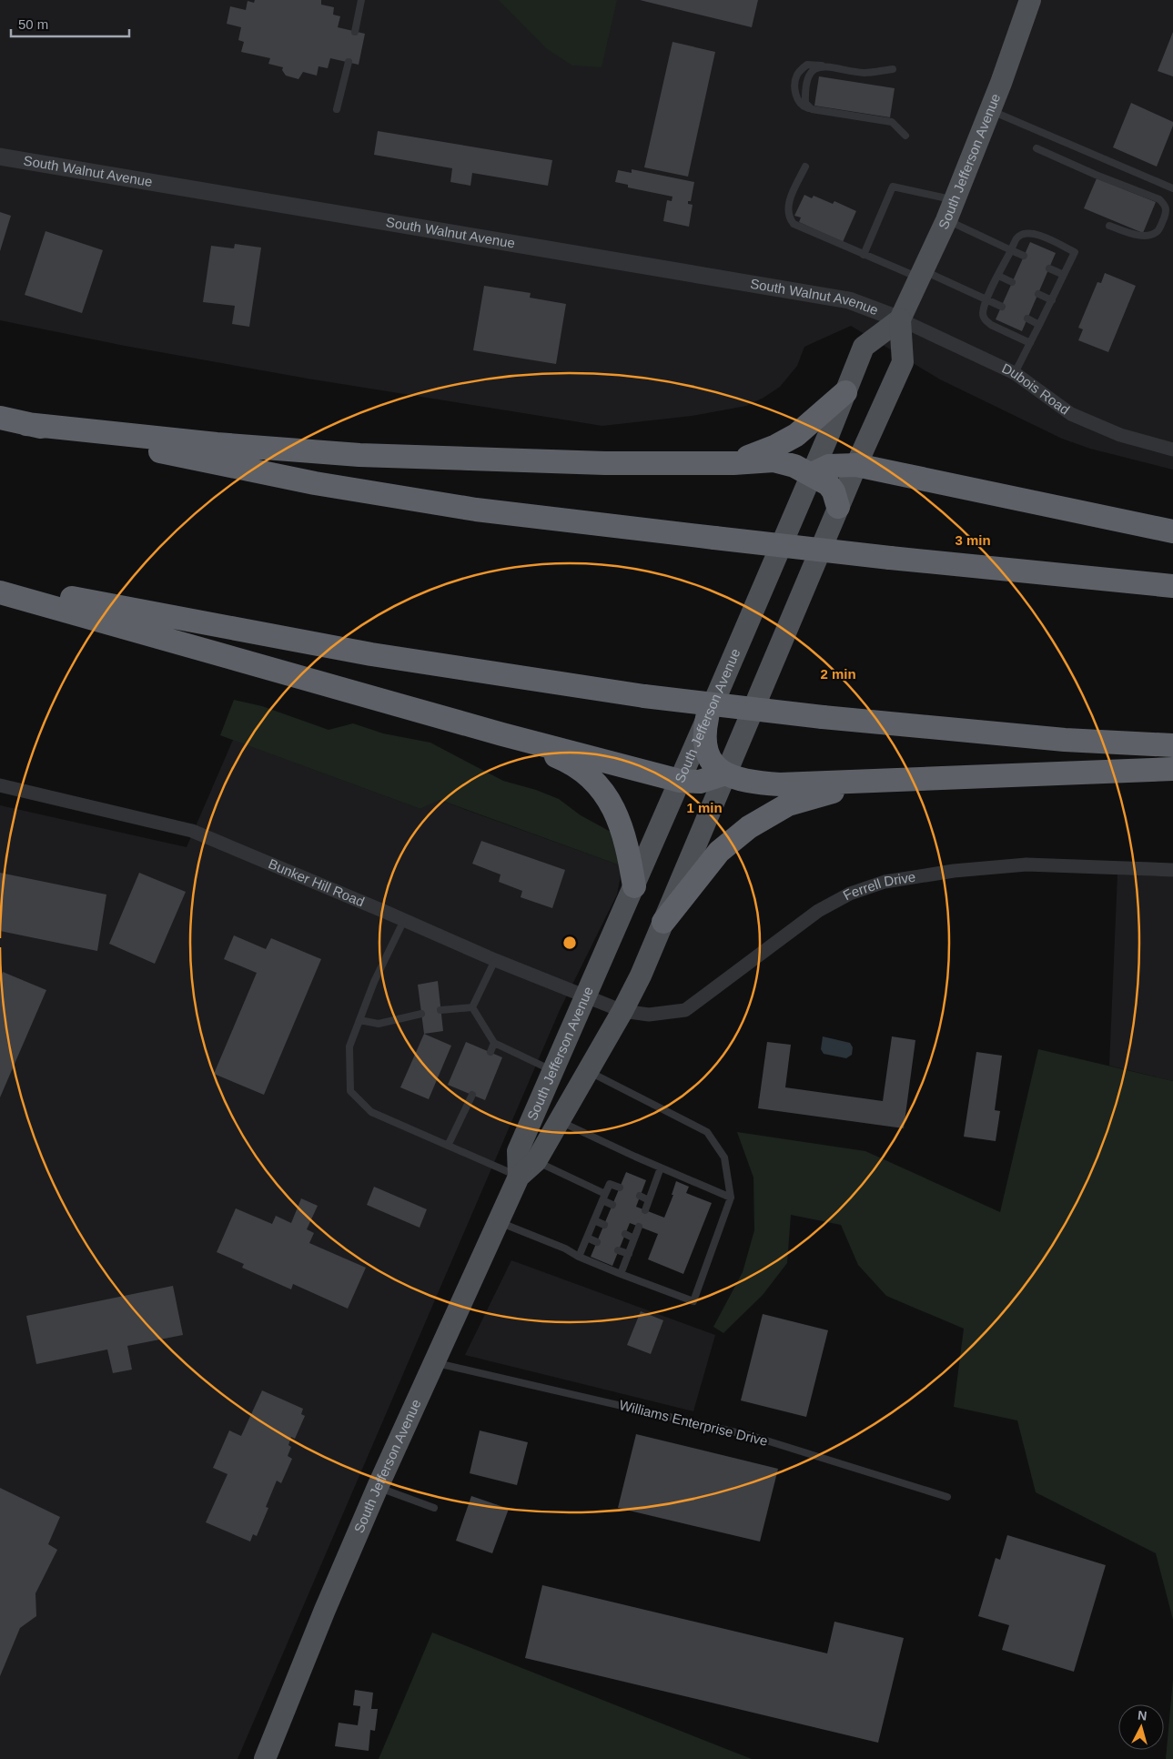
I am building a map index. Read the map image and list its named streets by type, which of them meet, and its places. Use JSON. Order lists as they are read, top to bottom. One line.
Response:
{"streets":{"main road":["South Jefferson Avenue"],"street":["South Walnut Avenue","Dubois Road","Bunker Hill Road","Ferrell Drive"],"lane":["Williams Enterprise Drive"]},"crossings":[["South Jefferson Avenue","South Walnut Avenue"],["South Jefferson Avenue","Dubois Road"],["South Jefferson Avenue","Bunker Hill Road"],["South Jefferson Avenue","Ferrell Drive"],["South Jefferson Avenue","Williams Enterprise Drive"],["South Walnut Avenue","Dubois Road"],["Bunker Hill Road","Ferrell Drive"]],"scale_bar":"50 m","north":"top","rings":["3 min","2 min","1 min"]}
